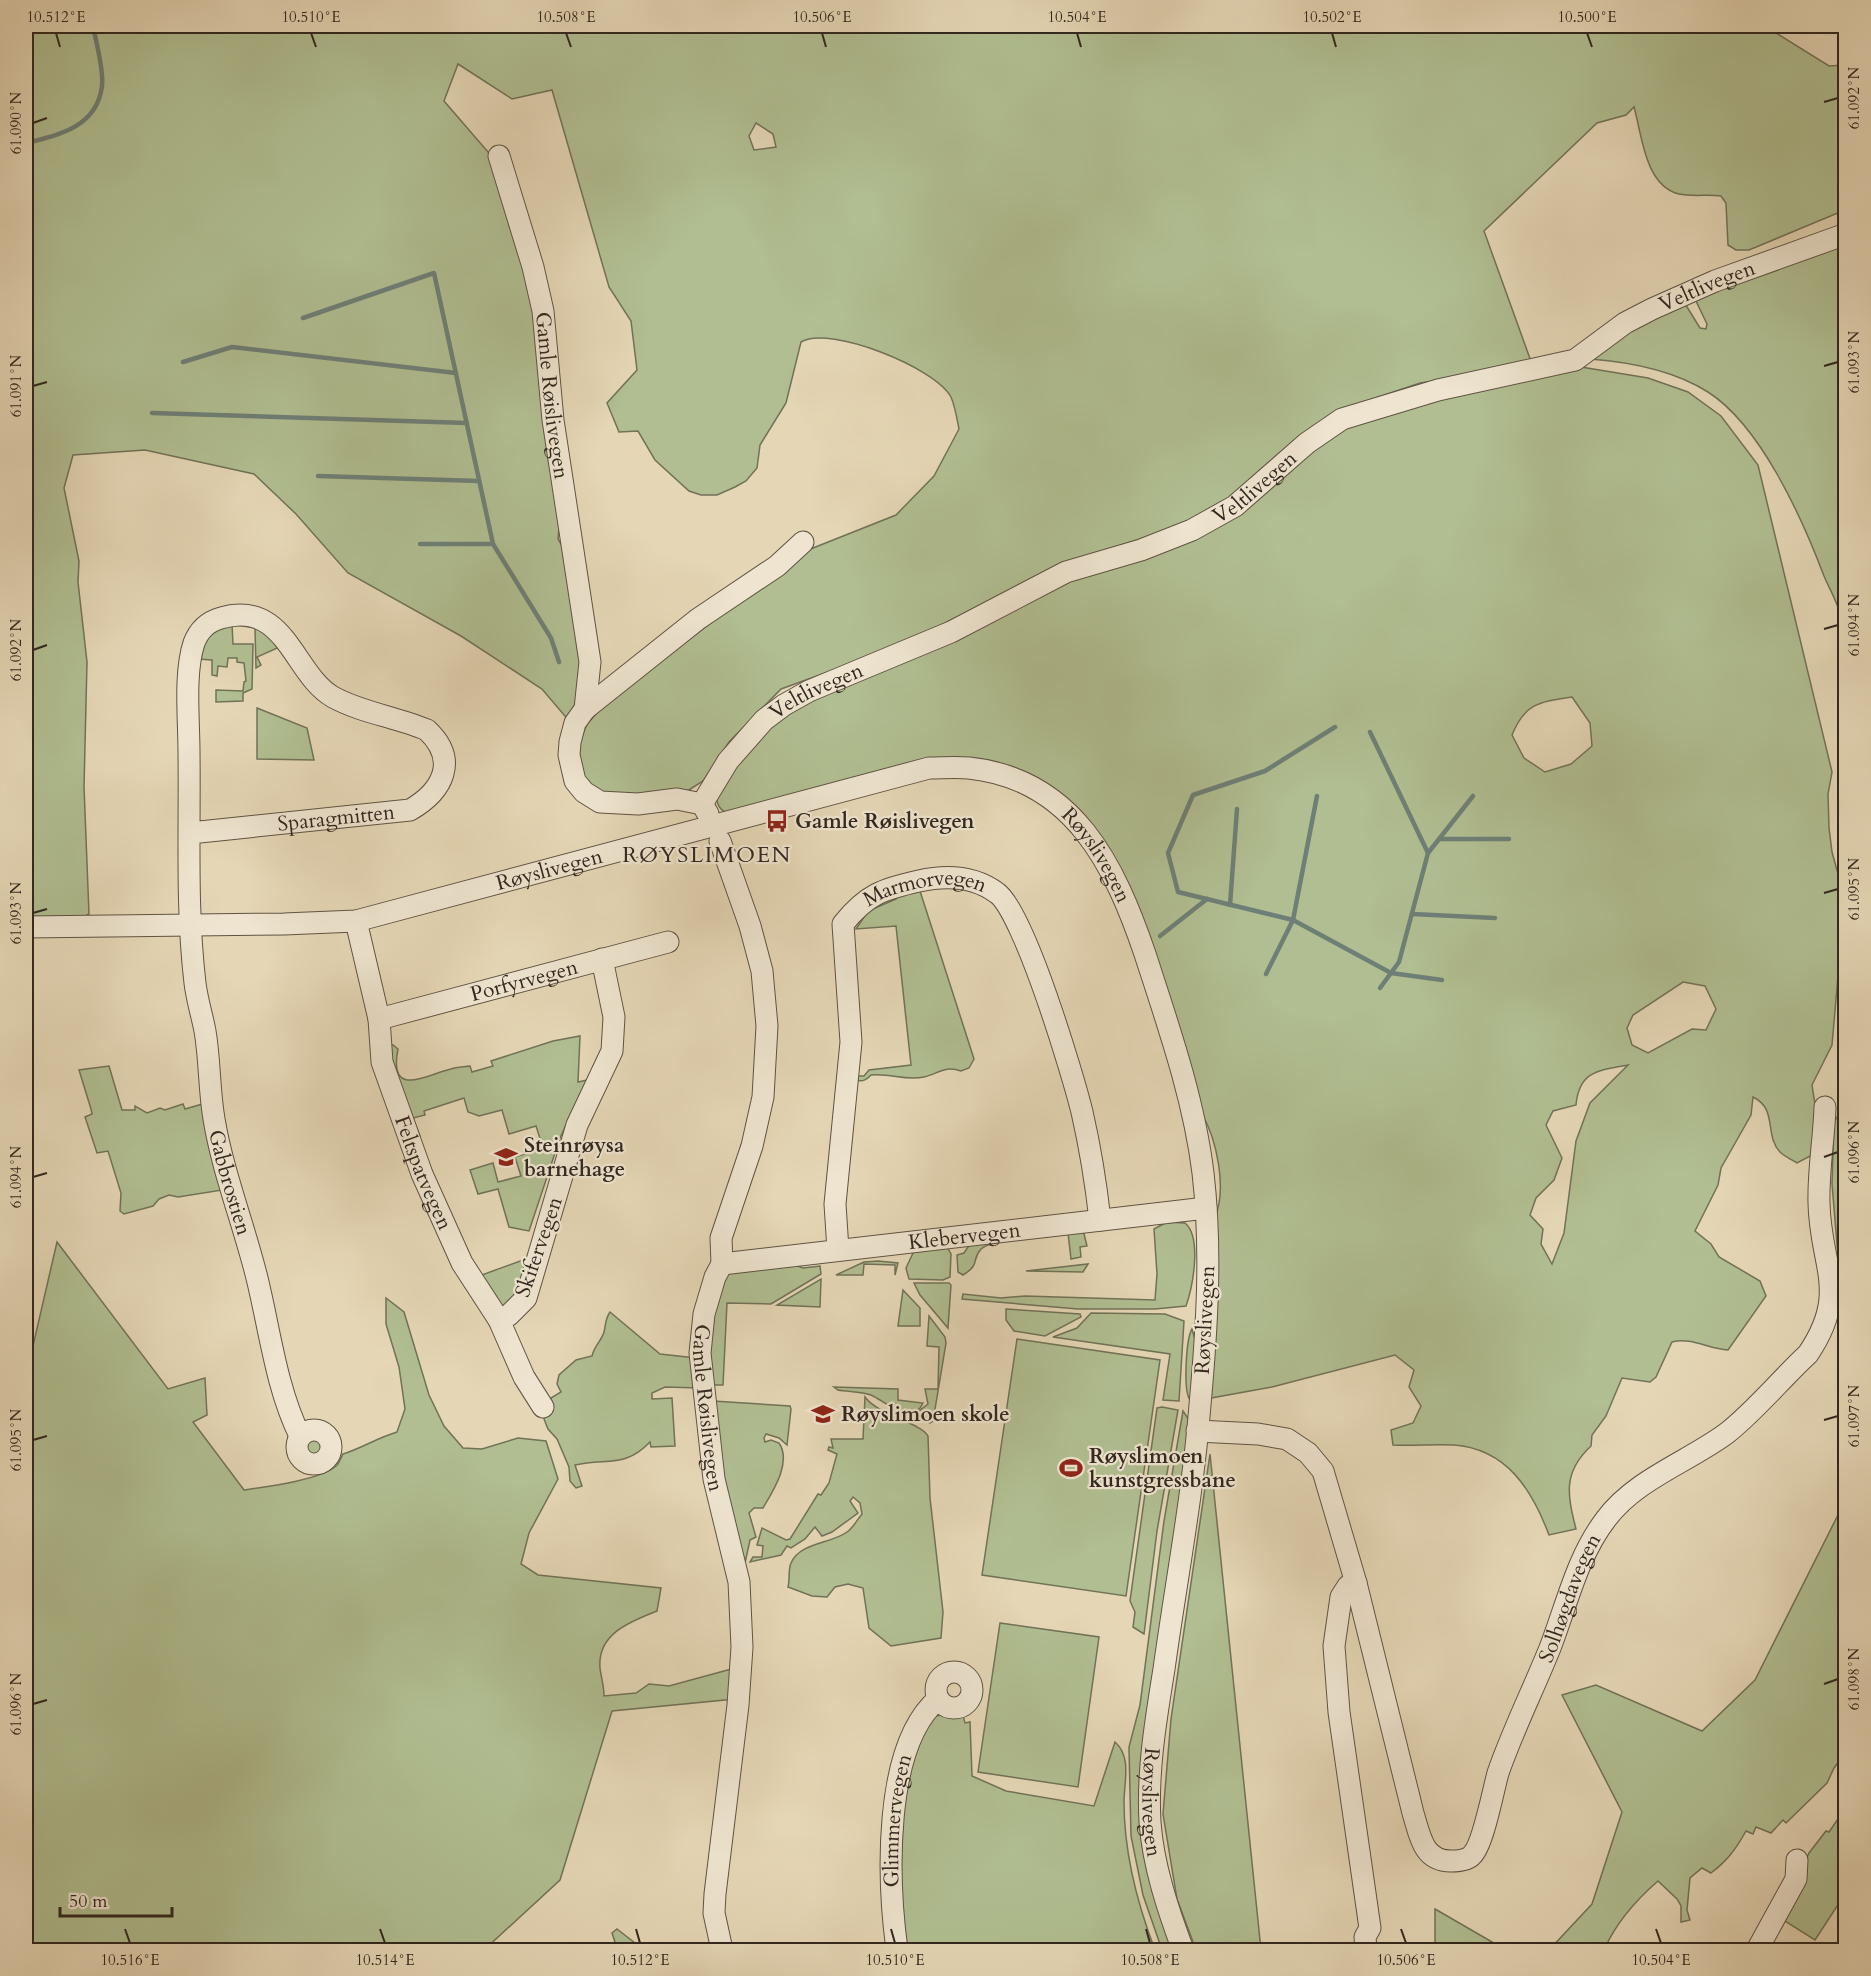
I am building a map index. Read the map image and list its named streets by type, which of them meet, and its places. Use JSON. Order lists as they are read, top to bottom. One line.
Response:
{"streets":{"street":["Veltlivegen","Gamle Røislivegen","Sparagmitten","Røyslivegen","Marmorvegen","Porfyrvegen","Feltspatvegen","Gabbrostien","Klebervegen","Skifervegen","Solhøgdavegen","Glimmervegen"]},"crossings":[["Veltlivegen","Gamle Røislivegen"],["Gamle Røislivegen","Røyslivegen"],["Gamle Røislivegen","Klebervegen"],["Sparagmitten","Røyslivegen"],["Sparagmitten","Gabbrostien"],["Røyslivegen","Feltspatvegen"],["Røyslivegen","Gabbrostien"],["Røyslivegen","Klebervegen"],["Røyslivegen","Solhøgdavegen"],["Marmorvegen","Klebervegen"],["Porfyrvegen","Feltspatvegen"],["Porfyrvegen","Skifervegen"],["Feltspatvegen","Skifervegen"]],"districts":["RØYSLIMOEN"],"places":{"bus stop":["Gamle Røislivegen"],"school or university":["Steinrøysa barnehage","Røyslimoen skole"],"sports":["Røyslimoen kunstgressbane"]},"scale_bar":"50 m","coordinates":["10.512°E","10.510°E","10.508°E","10.506°E","10.504°E","10.502°E","10.500°E","61.092°N","61.090°N","61.093°N","61.091°N","61.094°N","61.095°N","61.096°N","61.097°N","61.098°N","10.516°E","10.514°E"]}
